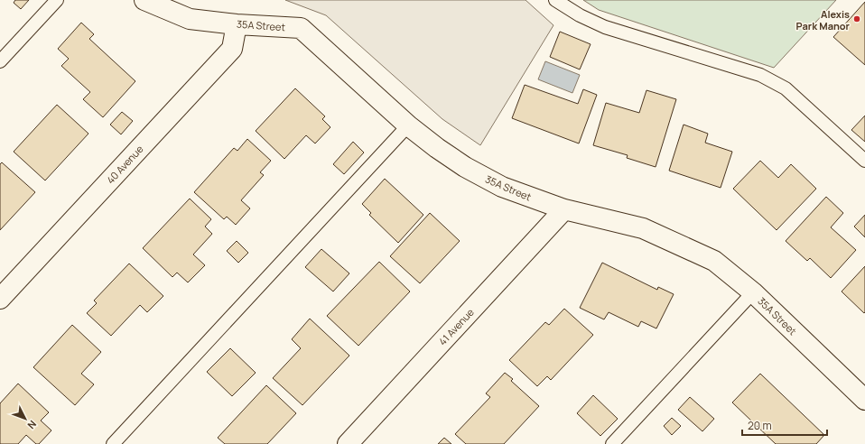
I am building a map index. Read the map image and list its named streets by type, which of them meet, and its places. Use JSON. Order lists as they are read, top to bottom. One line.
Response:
{"streets":{"street":["35A Street","40 Avenue","41 Avenue"]},"crossings":[["35A Street","40 Avenue"],["35A Street","41 Avenue"]],"places":["Alexis Park Manor"],"scale_bar":"20 m","north":"bottom right"}
